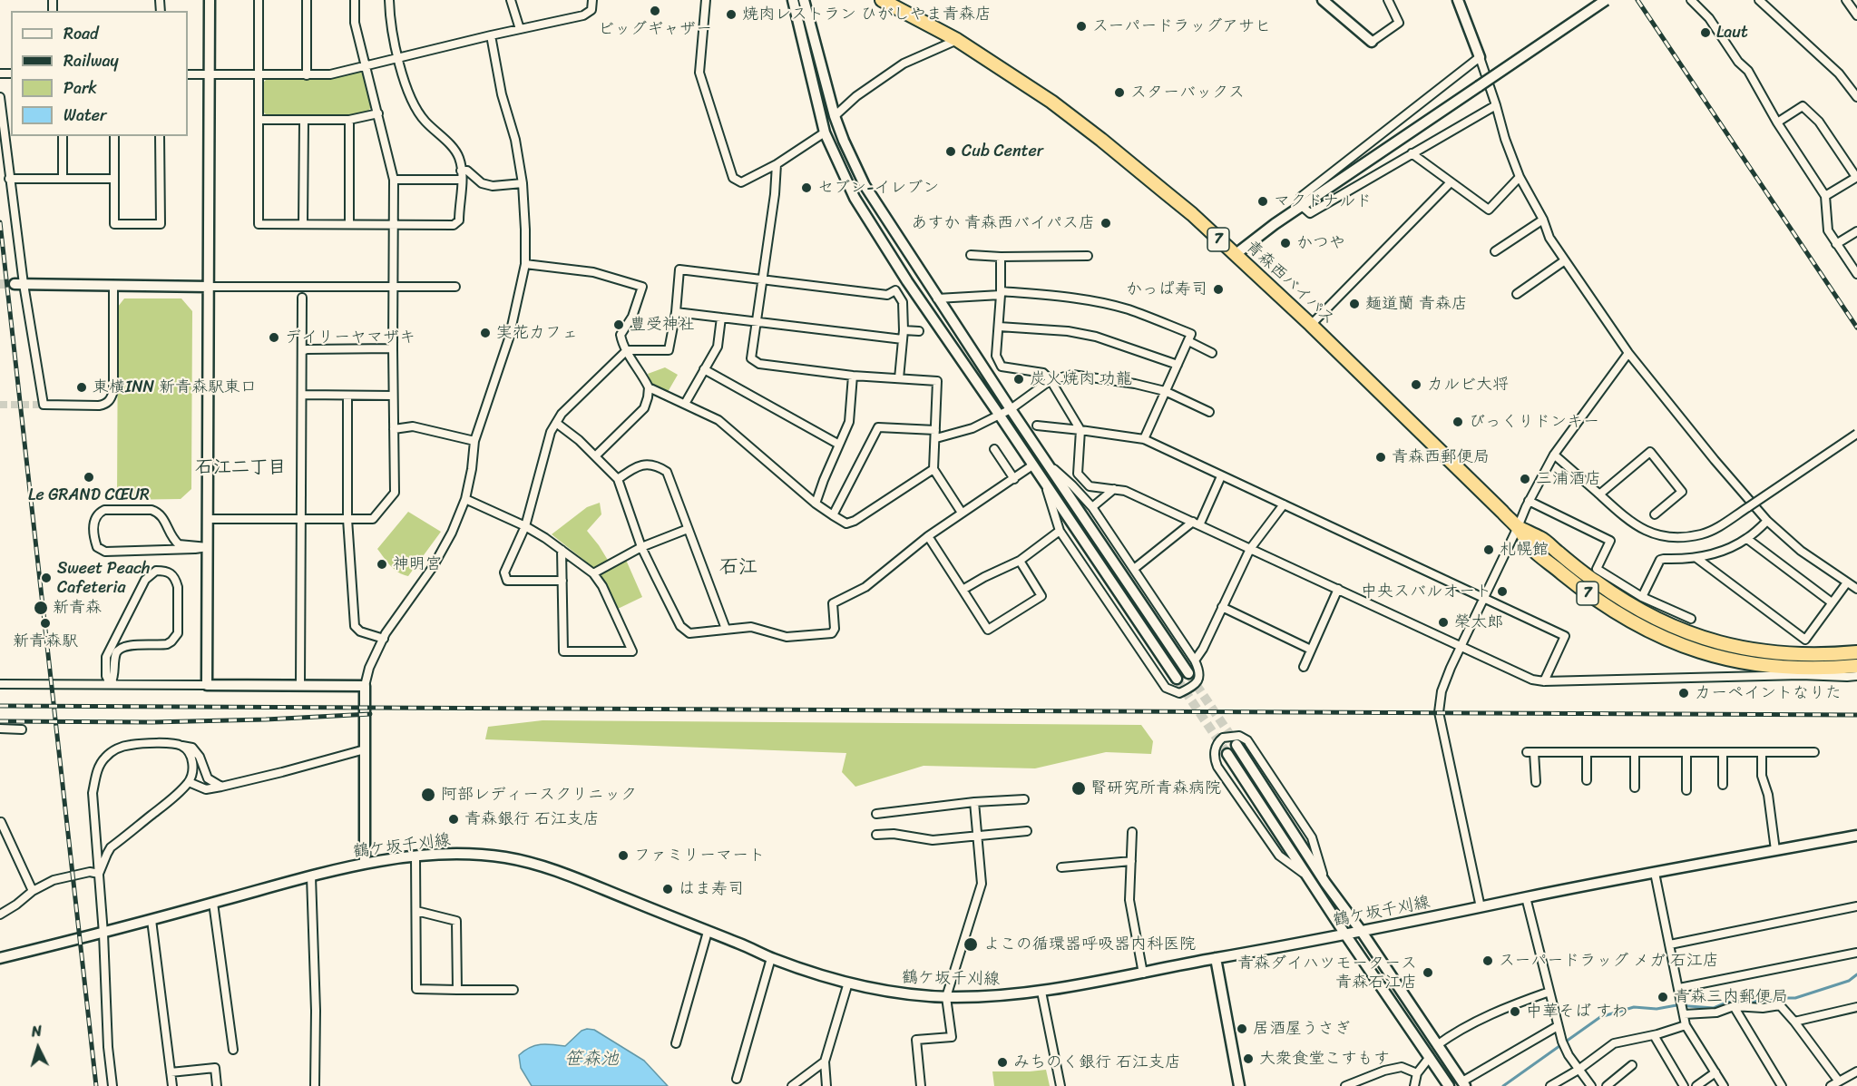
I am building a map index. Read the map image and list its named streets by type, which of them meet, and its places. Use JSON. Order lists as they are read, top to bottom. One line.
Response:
{"streets":{"highway":["7","青森西バイパス"],"street":["鶴ケ坂千刈線"]},"districts":["石江二丁目","石江"],"water":["笹森池"],"places":["ビッグギャザー","焼肉レストラン ひがしやま青森店","スーパードラッグアサヒ","Laut","スターバックス","Cub Center","セブン-イレブン","マクドナルド","あすか 青森西バイパス店","かつや","かっぱ寿司","麺道蘭 青森店","豊受神社","実花カフェ","デイリーヤマザキ","炭火焼肉 功龍","カルビ大将","東横INN 新青森駅東口","びっくりドンキー","青森西郵便局","Le GRAND CŒUR","三浦酒店","札幌館","神明宮","Sweet Peach Cafeteria","中央スバルオート","新青森","榮太郎","新青森駅","カーペイントなりた","腎研究所青森病院","阿部レディースクリニック","青森銀行 石江支店","ファミリーマート","はま寿司","よこの循環器呼吸器内科医院","スーパードラッグ メガ 石江店","青森ダイハツモータース 青森石江店","青森三内郵便局","中華そば すわ","居酒屋うさぎ","大衆食堂こすもす","みちのく銀行 石江支店"],"legend":["Road","Railway","Park","Water"],"north":"top"}
